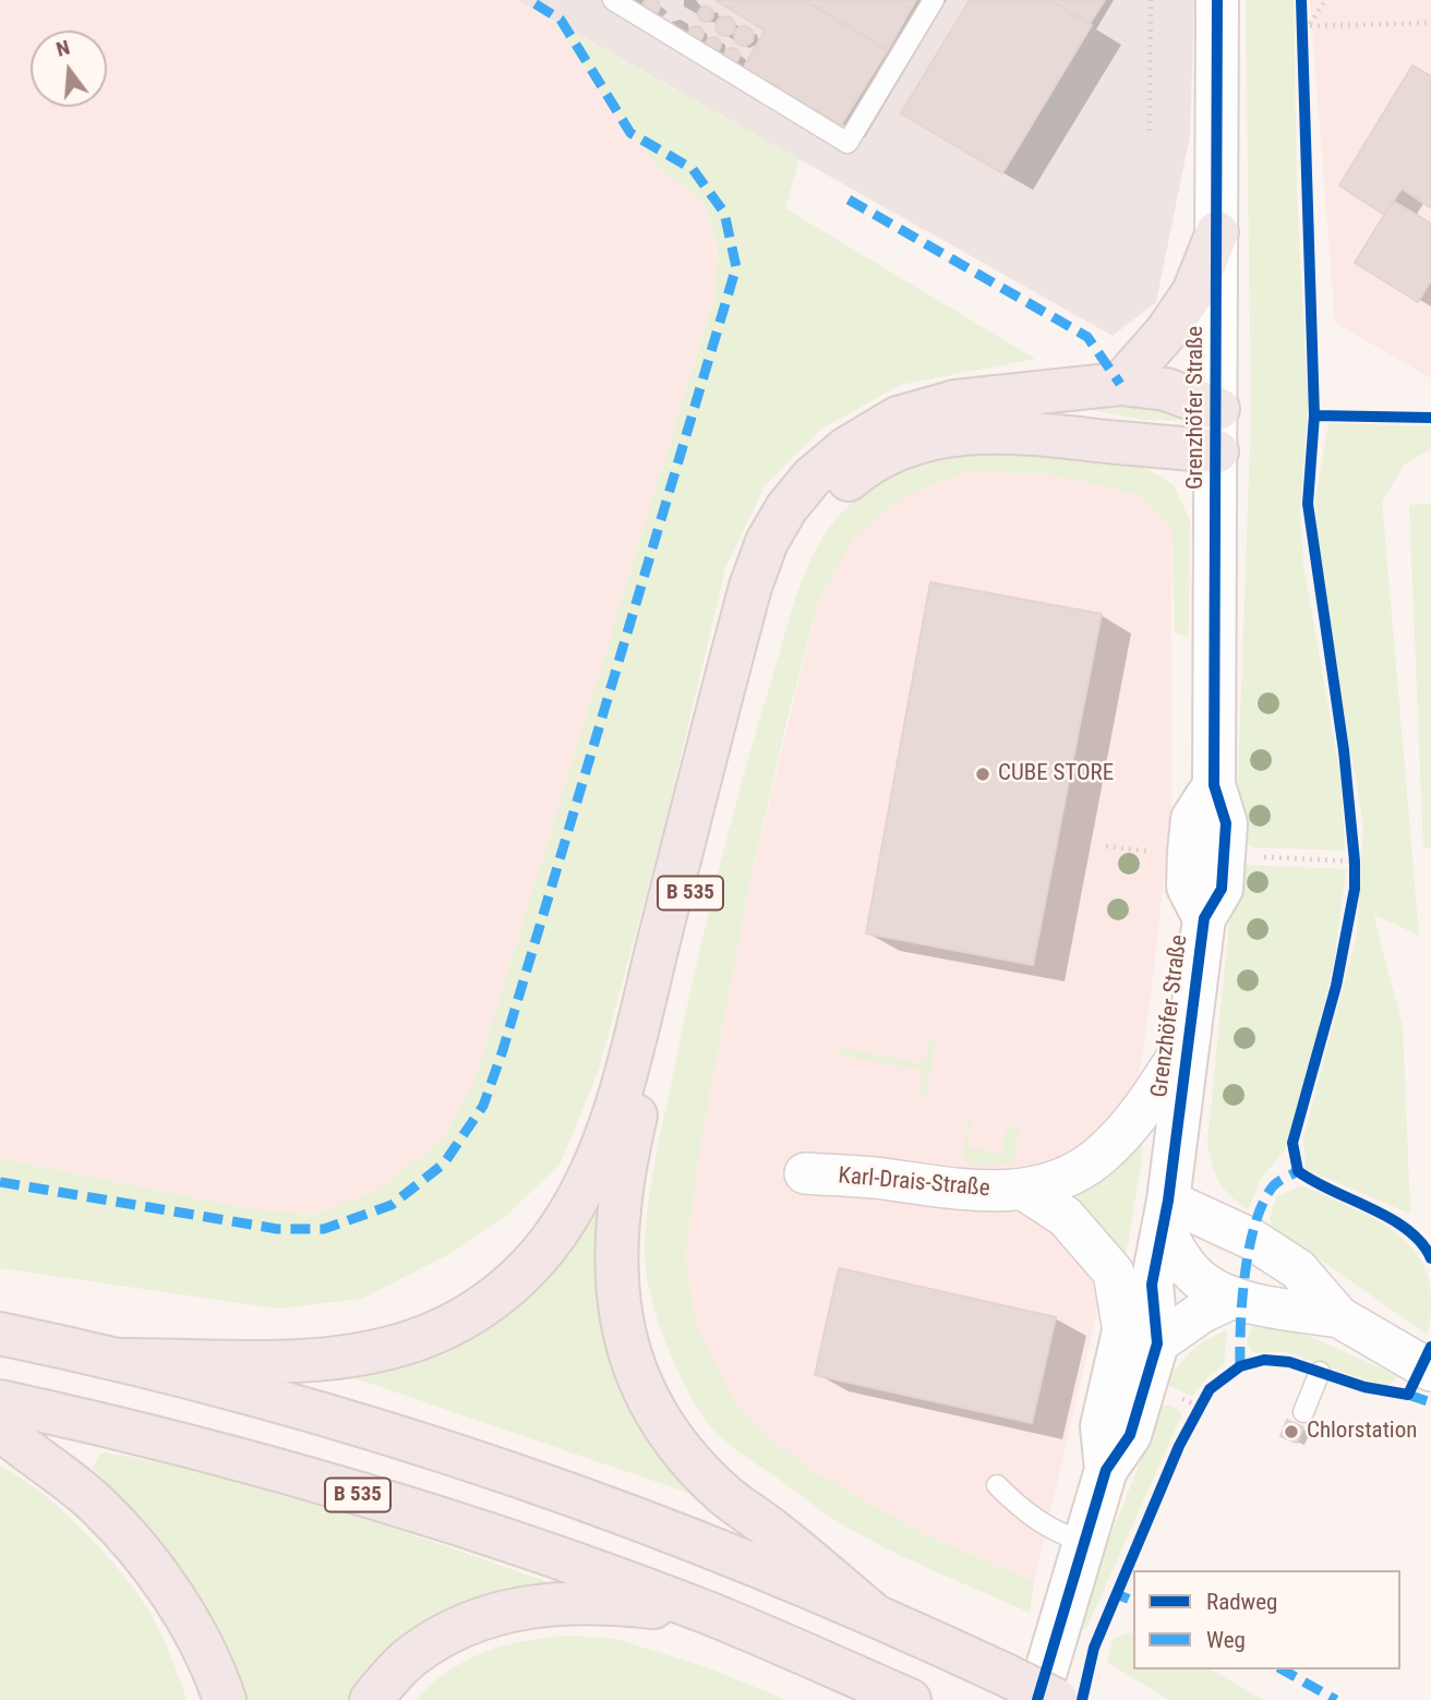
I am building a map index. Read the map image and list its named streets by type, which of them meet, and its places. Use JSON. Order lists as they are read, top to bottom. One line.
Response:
{"streets":{"highway":["B 535"],"street":["Grenzhöfer Straße","Karl-Drais-Straße"]},"crossings":[["Grenzhöfer Straße","B 535"],["Grenzhöfer Straße","Karl-Drais-Straße"]],"places":["CUBE STORE","Chlorstation"],"legend":["Radweg","Weg"],"north":"top"}
